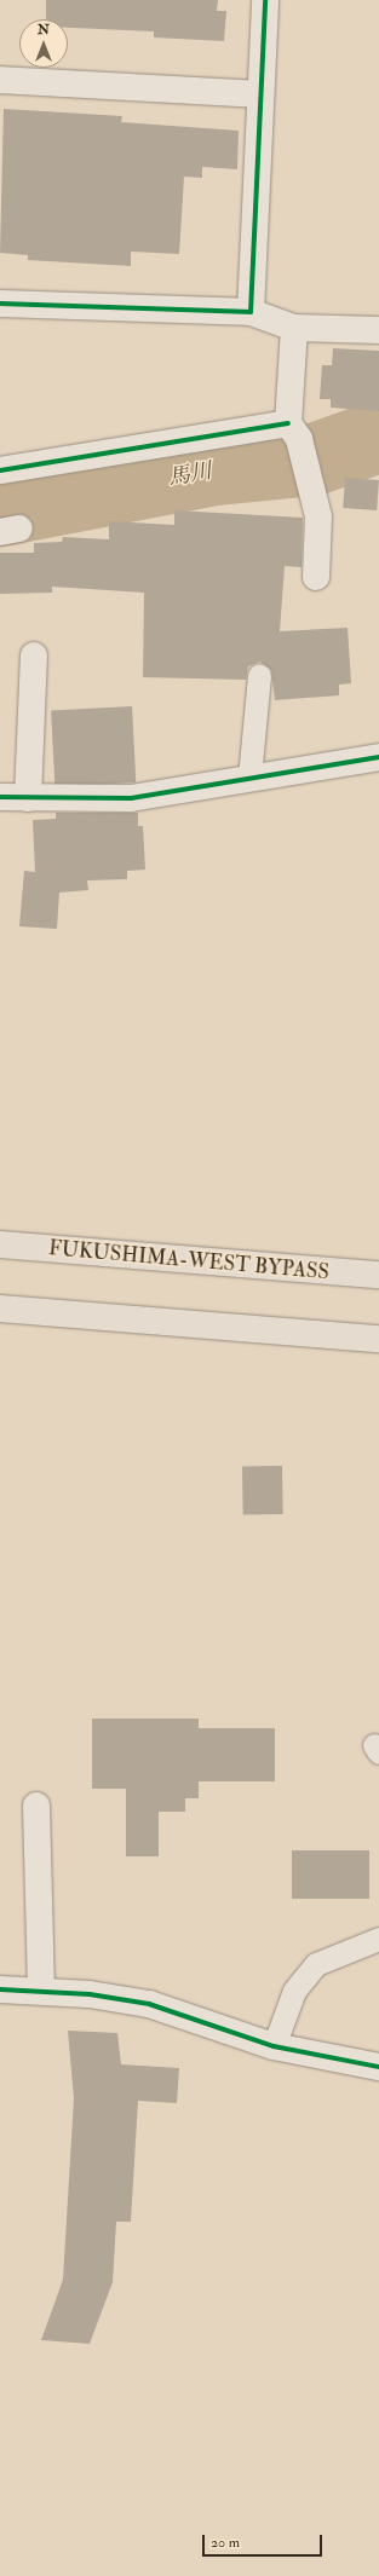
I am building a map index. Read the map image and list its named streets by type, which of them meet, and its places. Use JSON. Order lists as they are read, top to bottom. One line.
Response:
{"streets":{"highway":["FUKUSHIMA-WEST BYPASS"]},"water":["馬川"],"scale_bar":"20 m","north":"top"}
